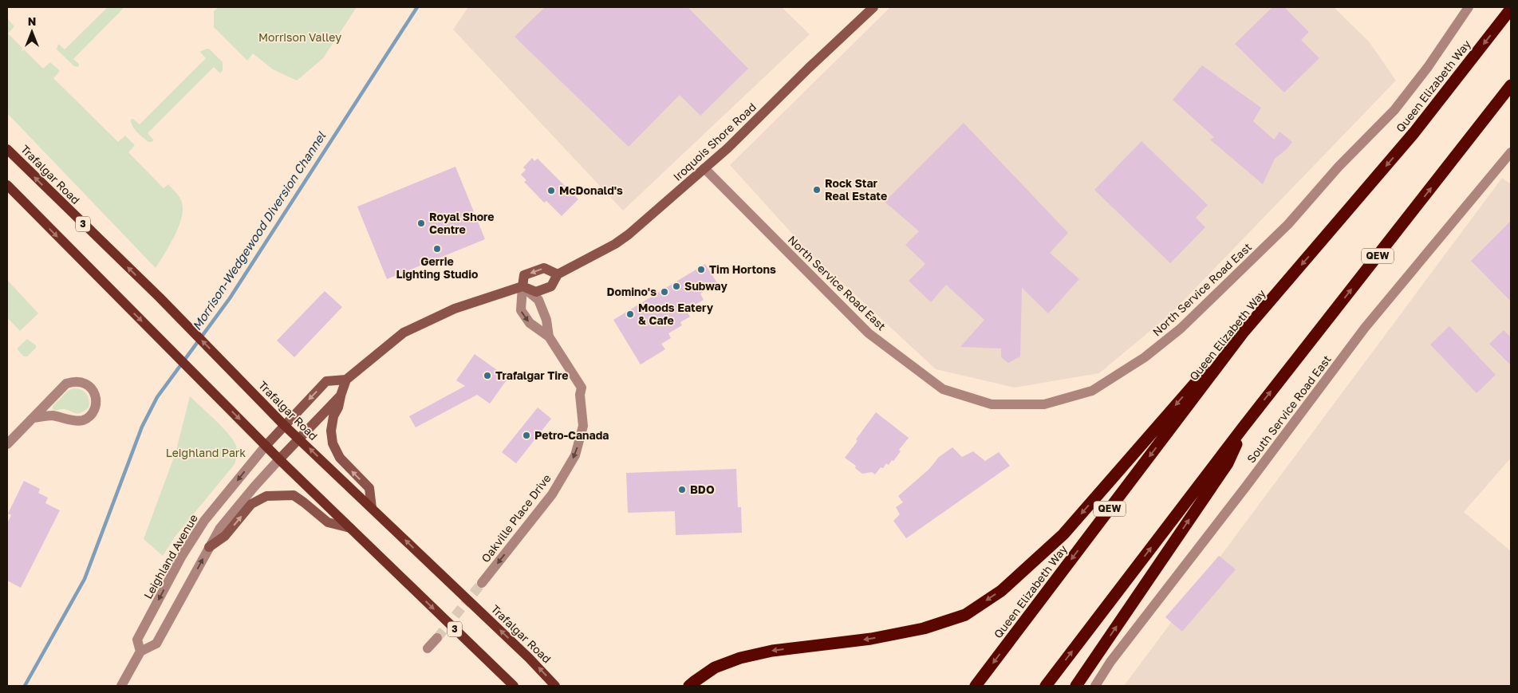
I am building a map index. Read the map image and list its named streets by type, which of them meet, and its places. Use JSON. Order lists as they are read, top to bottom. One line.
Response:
{"streets":{"highway":["Queen Elizabeth Way","QEW"],"main road":["Iroquois Shore Road","Trafalgar Road","3","Leighland Avenue"],"street":["North Service Road East","South Service Road East","Oakville Place Drive"]},"crossings":[["Iroquois Shore Road","North Service Road East"],["Iroquois Shore Road","Oakville Place Drive"],["Trafalgar Road","Leighland Avenue"],["3","Leighland Avenue"]],"one_way":["Oakville Place Drive"],"water":["Morrison-Wedgewood Diversion Channel"],"parks":["Morrison Valley","Leighland Park"],"places":["Rock Star Real Estate","McDonald's","Royal Shore Centre","Gerrie Lighting Studio","Tim Hortons","Subway","Domino's","Moods Eatery & Cafe","Trafalgar Tire","Petro-Canada","BDO"],"north":"top"}
